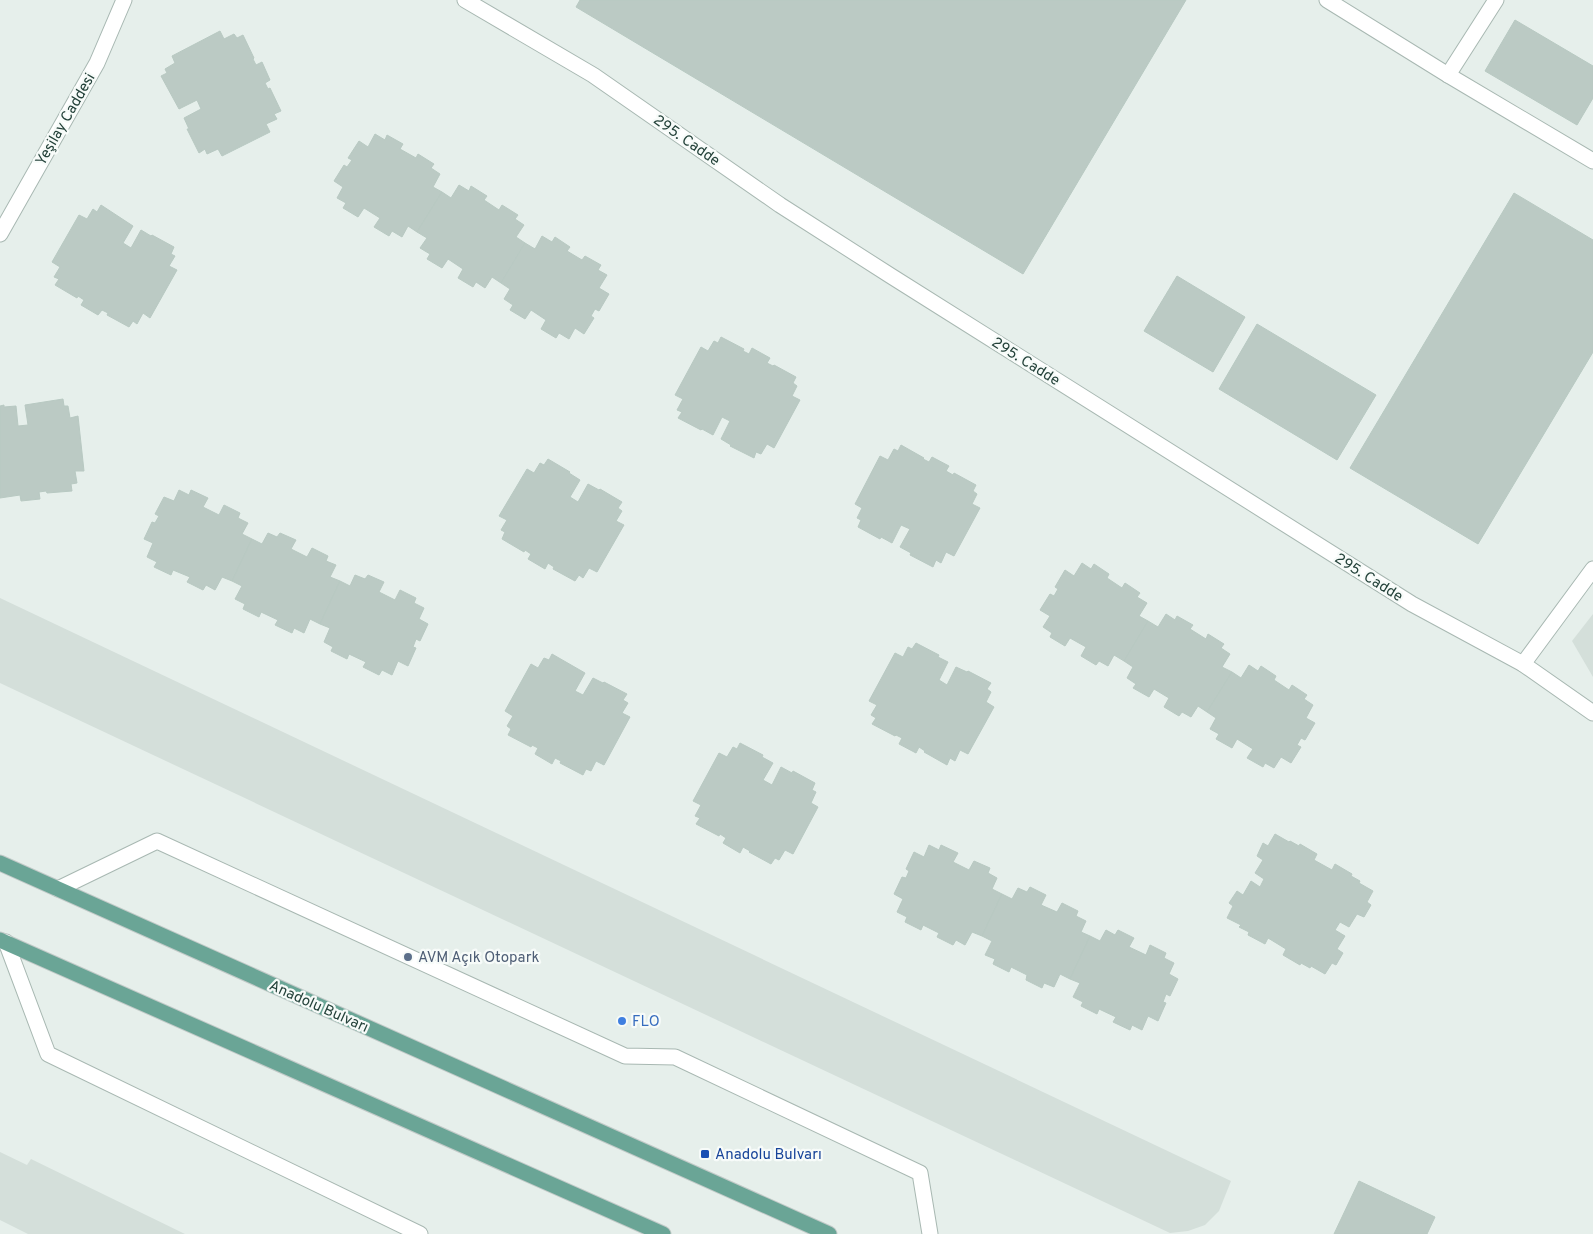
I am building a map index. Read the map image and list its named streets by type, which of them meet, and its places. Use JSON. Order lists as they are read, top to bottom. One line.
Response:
{"streets":{"main road":["Anadolu Bulvarı"],"street":["Yeşilay Caddesi","295. Cadde"]},"places":{"other":["AVM Açık Otopark","FLO"],"transit":["Anadolu Bulvarı"]}}
